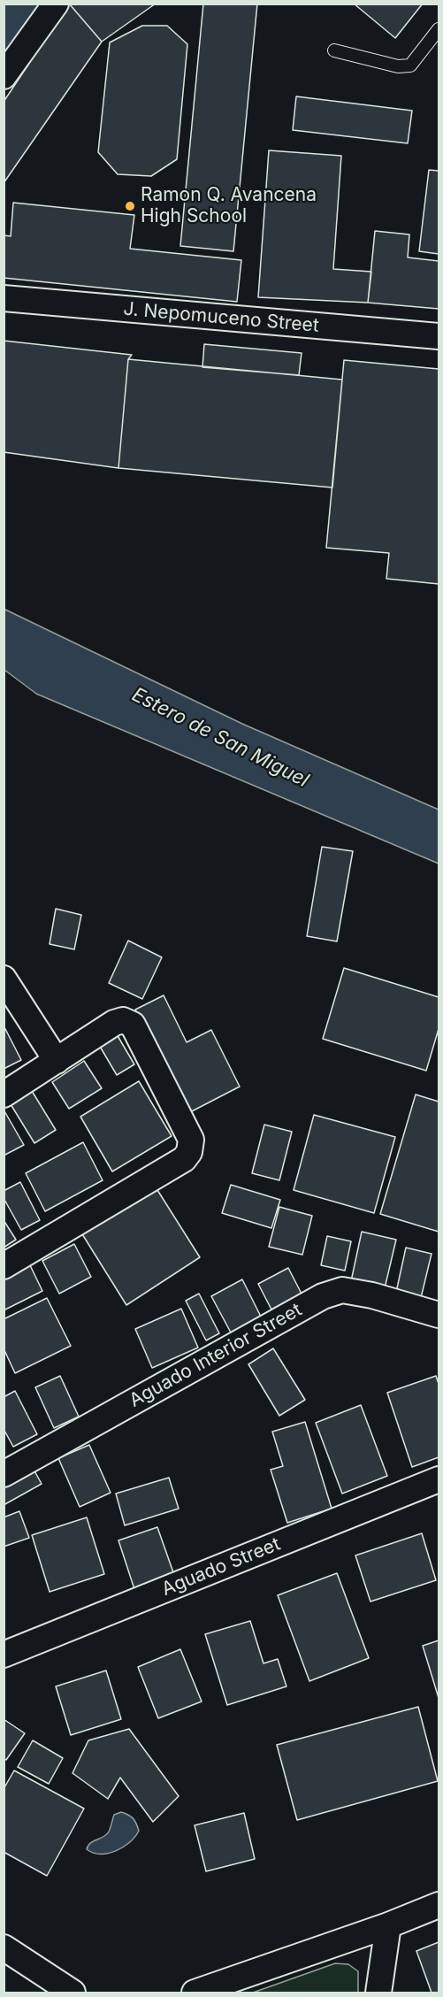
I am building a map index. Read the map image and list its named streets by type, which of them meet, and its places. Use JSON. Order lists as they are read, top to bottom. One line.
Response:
{"streets":{"street":["J. Nepomuceno Street","Aguado Interior Street","Aguado Street"]},"water":["Estero de San Miguel"],"places":["Ramon Q. Avancena High School"]}
